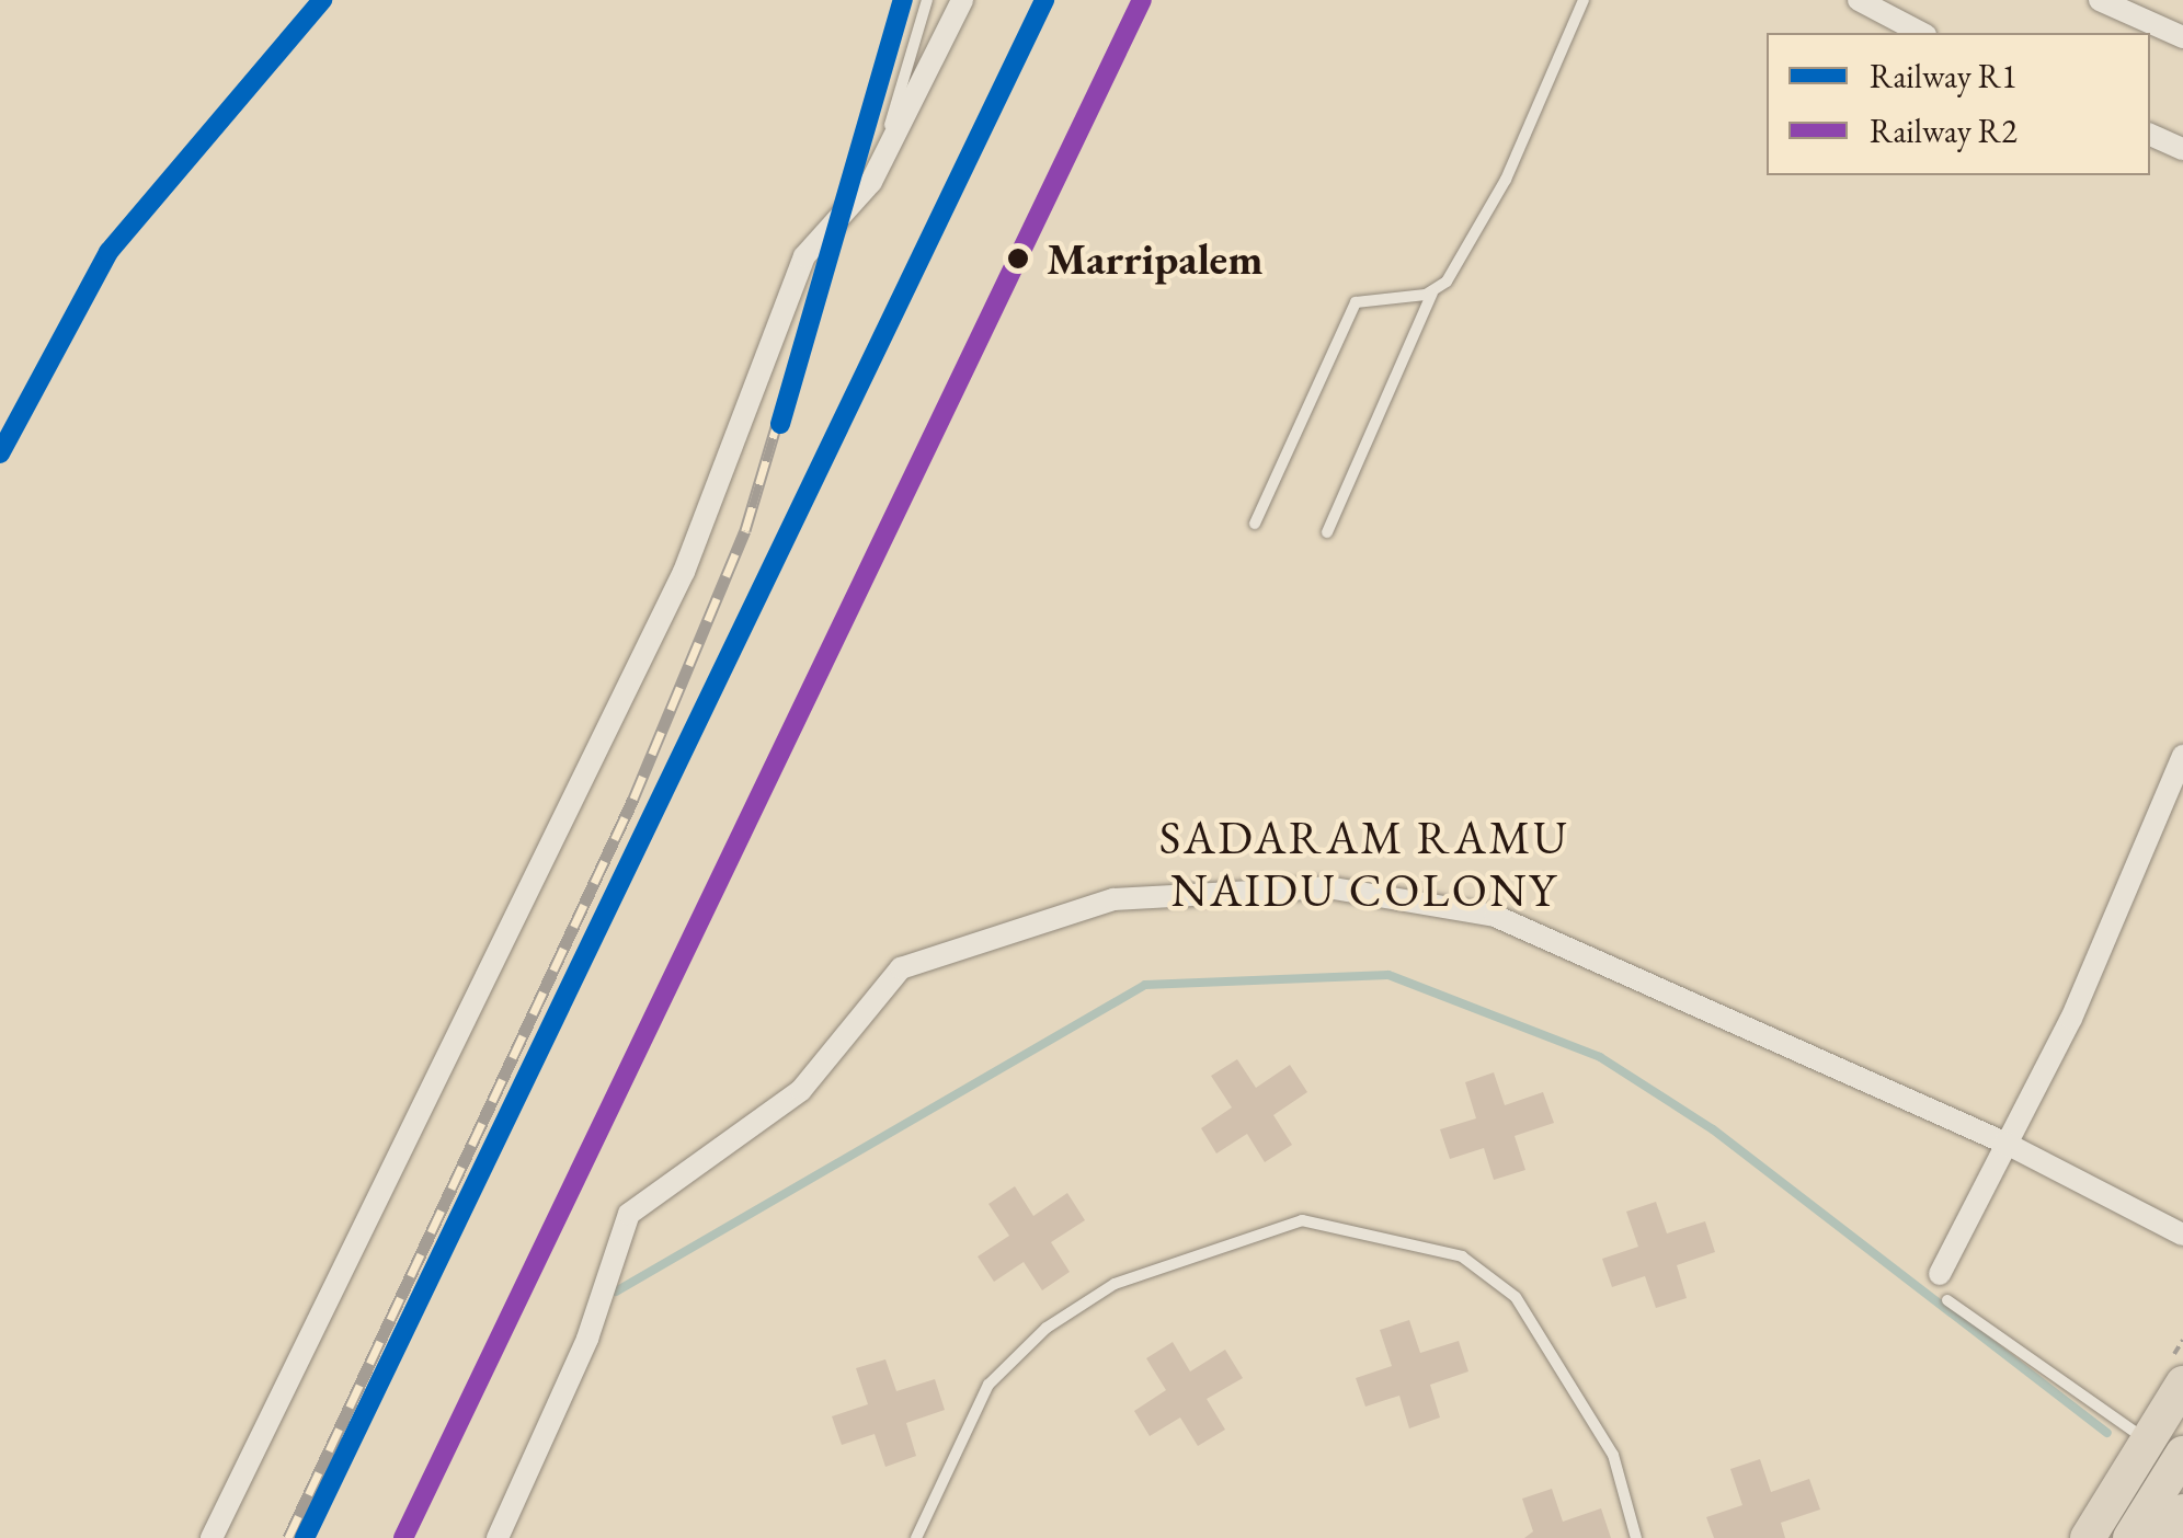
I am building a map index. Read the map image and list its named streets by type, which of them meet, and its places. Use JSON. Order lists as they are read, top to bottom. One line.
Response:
{"districts":["SADARAM RAMU NAIDU COLONY"],"places":["Marripalem"],"lines":["rail line R1","rail line R2"],"legend":["Railway R1","Railway R2"]}
